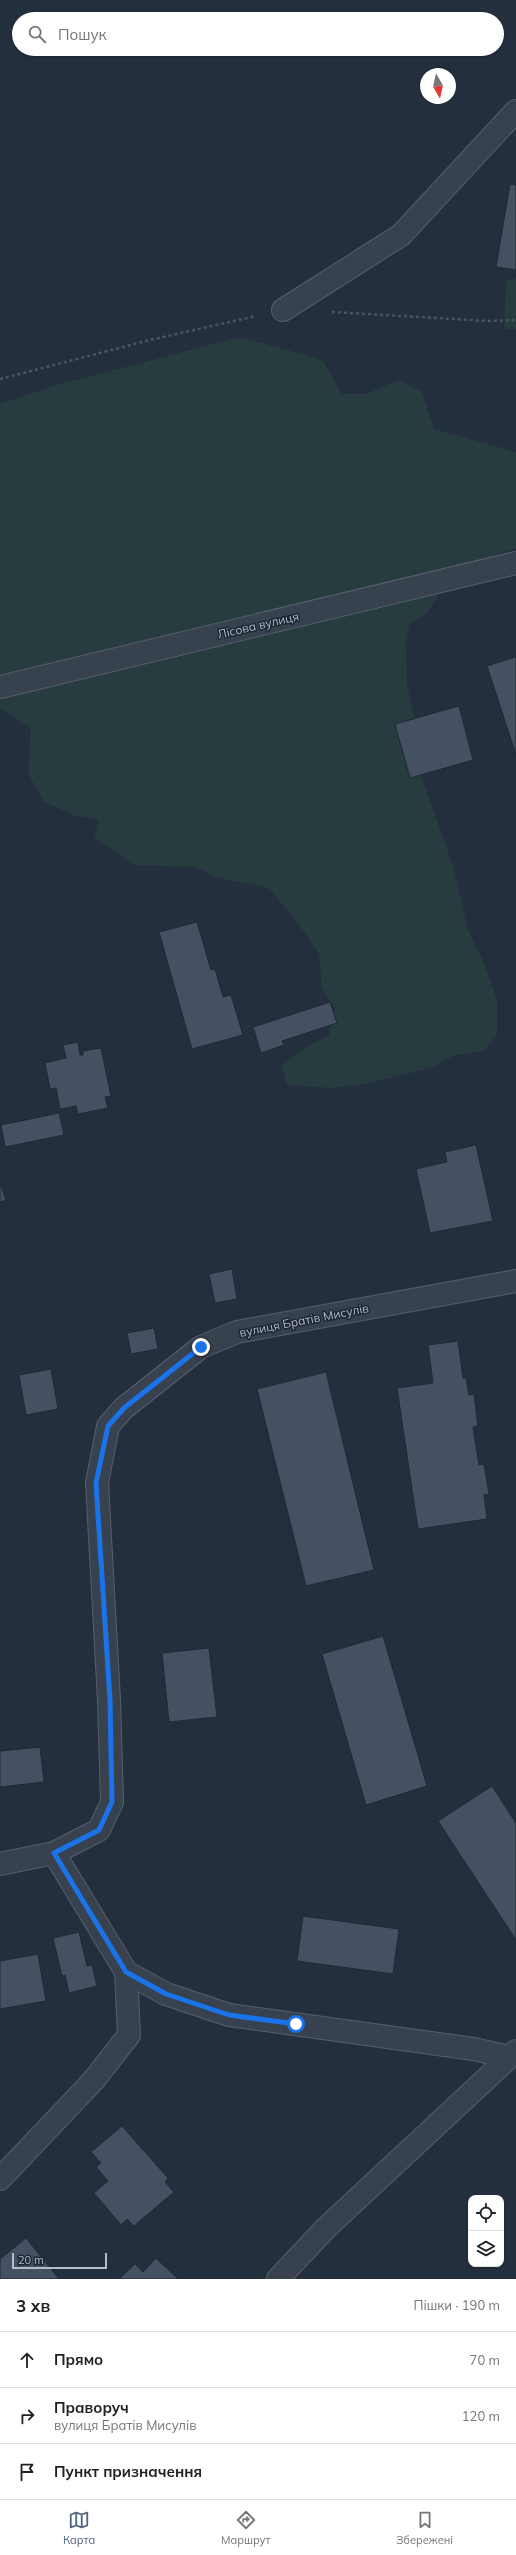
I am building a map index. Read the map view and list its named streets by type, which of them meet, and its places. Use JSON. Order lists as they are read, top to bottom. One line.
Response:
{"streets":{"street":["Лісова вулиця","вулиця Братів Мисулів"]},"scale_bar":"20 m","north":"bottom","page":{"search":"Пошук","scale":"20 m","heading":["3 хв","Пішки · 190 m"],"list":[["Прямо","70 m"],["Праворуч","вулиця Братів Мисулів","120 m"],"Пункт призначення"],"nav":["Карта","Маршрут","Збережені"]}}
